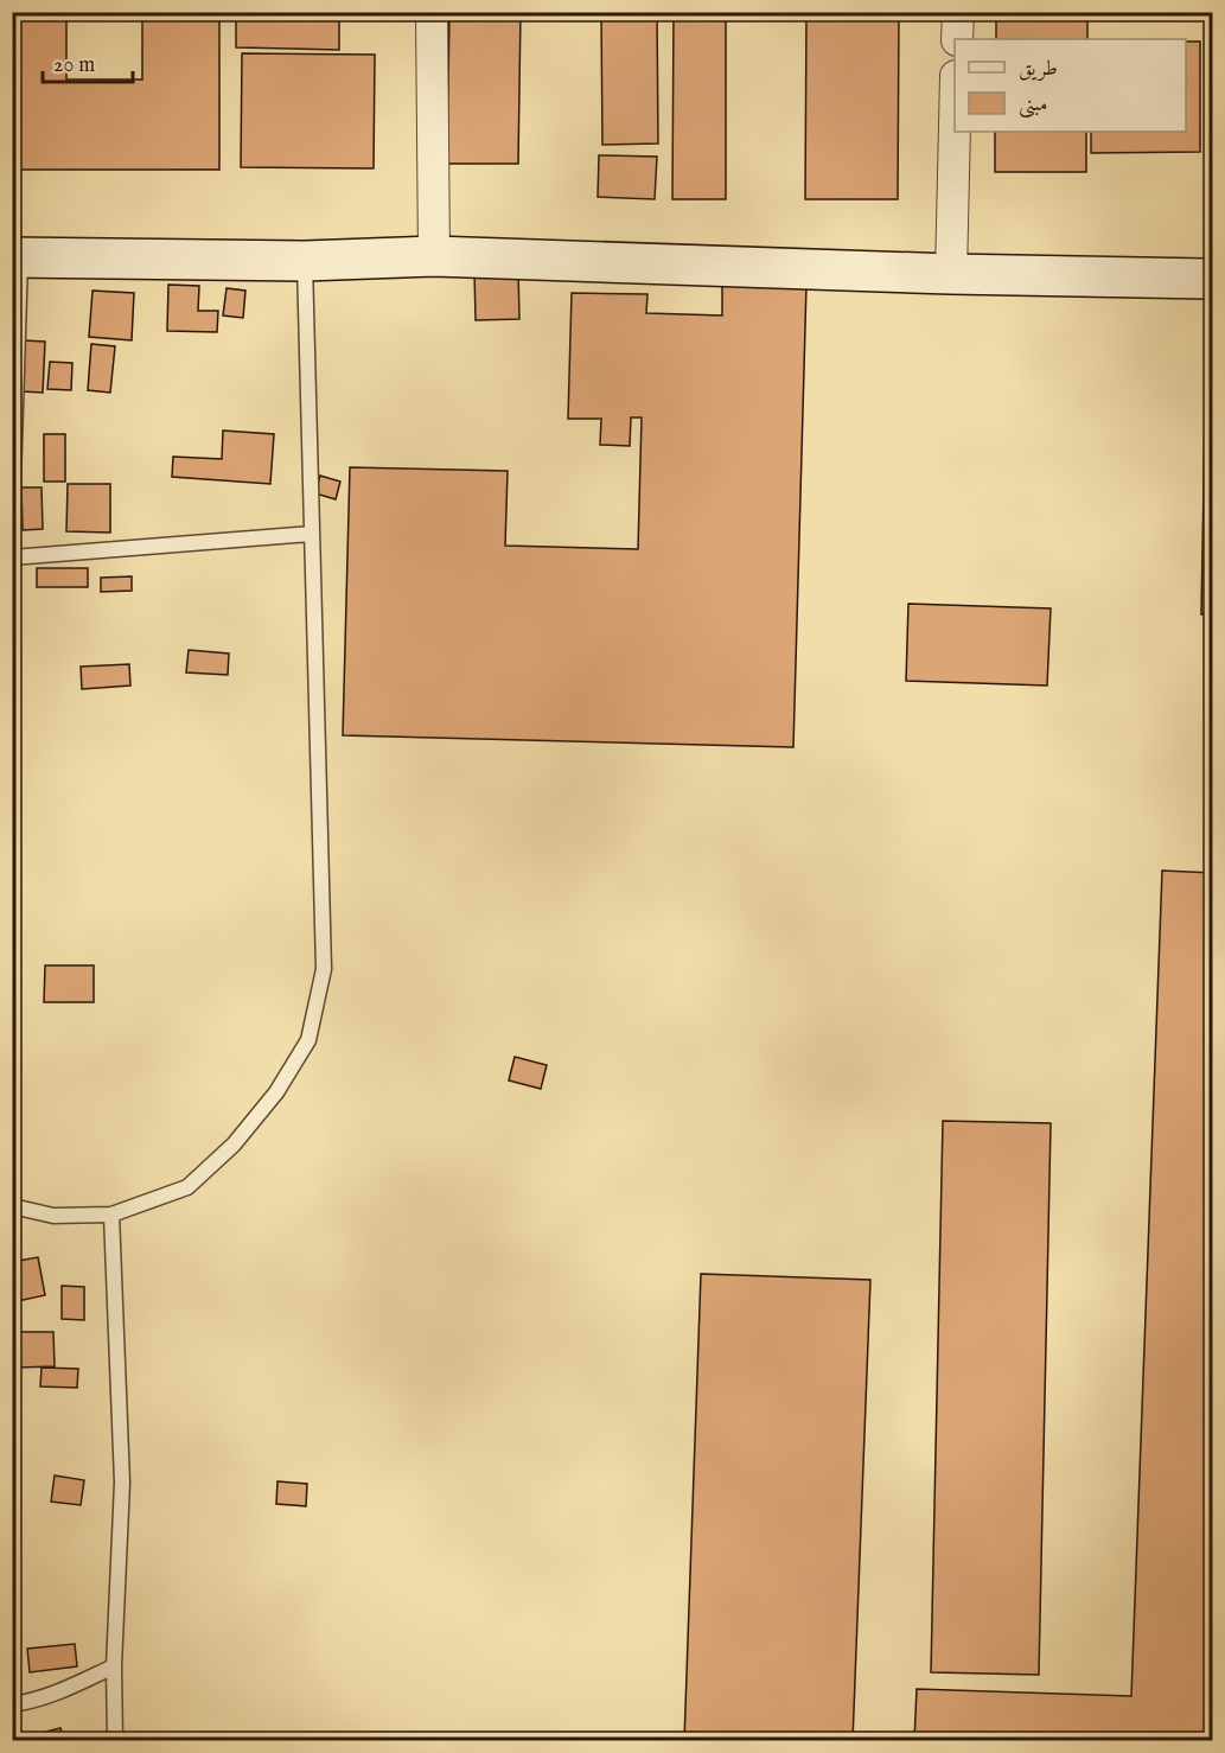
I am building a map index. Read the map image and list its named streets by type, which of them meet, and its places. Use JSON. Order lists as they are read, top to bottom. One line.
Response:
{"legend":["طريق","مبنى"],"scale_bar":"20 m"}
